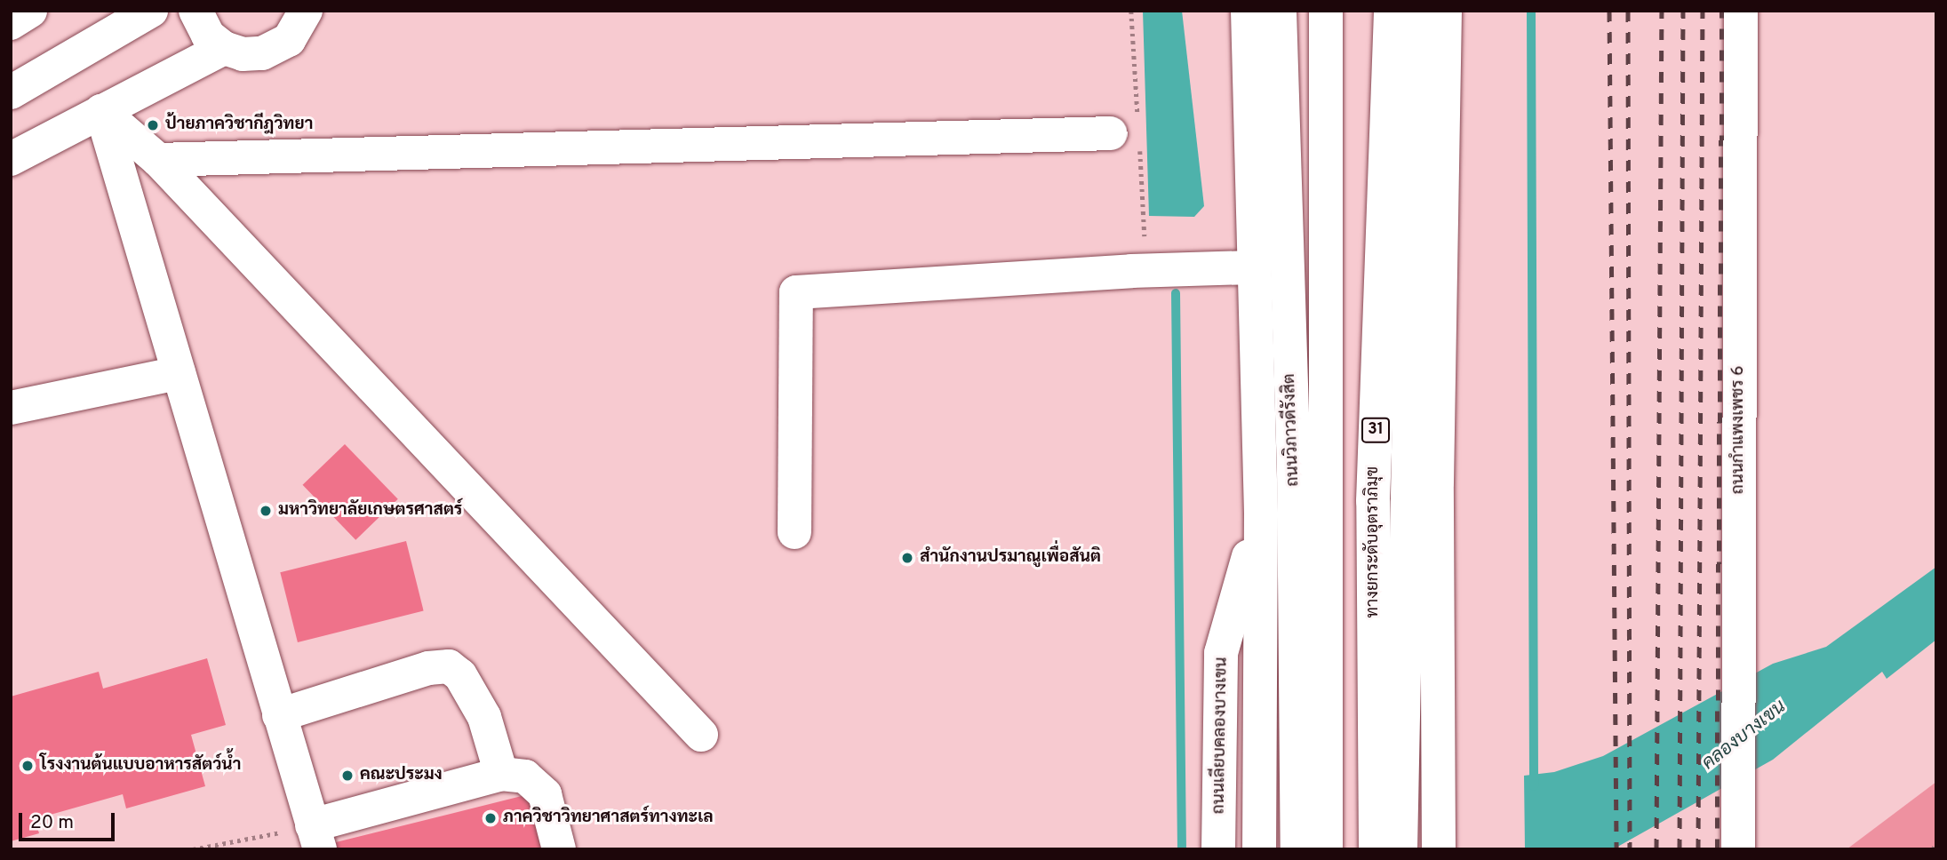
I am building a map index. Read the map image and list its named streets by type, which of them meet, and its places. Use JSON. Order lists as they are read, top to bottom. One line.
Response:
{"streets":{"main road":["ถนนวิภาวดีรังสิต","31","ถนนกำแพงเพชร 6","ทางยกระดับอุตราภิมุข","ถนนเลียบคลองบางเขน"]},"crossings":[["ถนนวิภาวดีรังสิต","ถนนเลียบคลองบางเขน"]],"water":["คลองบางเขน"],"places":["ป้ายภาควิชากีฎวิทยา","มหาวิทยาลัยเกษตรศาสตร์","สำนักงานปรมาณูเพื่อสันติ","โรงงานต้นแบบอาหารสัตว์น้ำ","คณะประมง","ภาควิชาวิทยาศาสตร์ทางทะเล"],"scale_bar":"20 m"}
